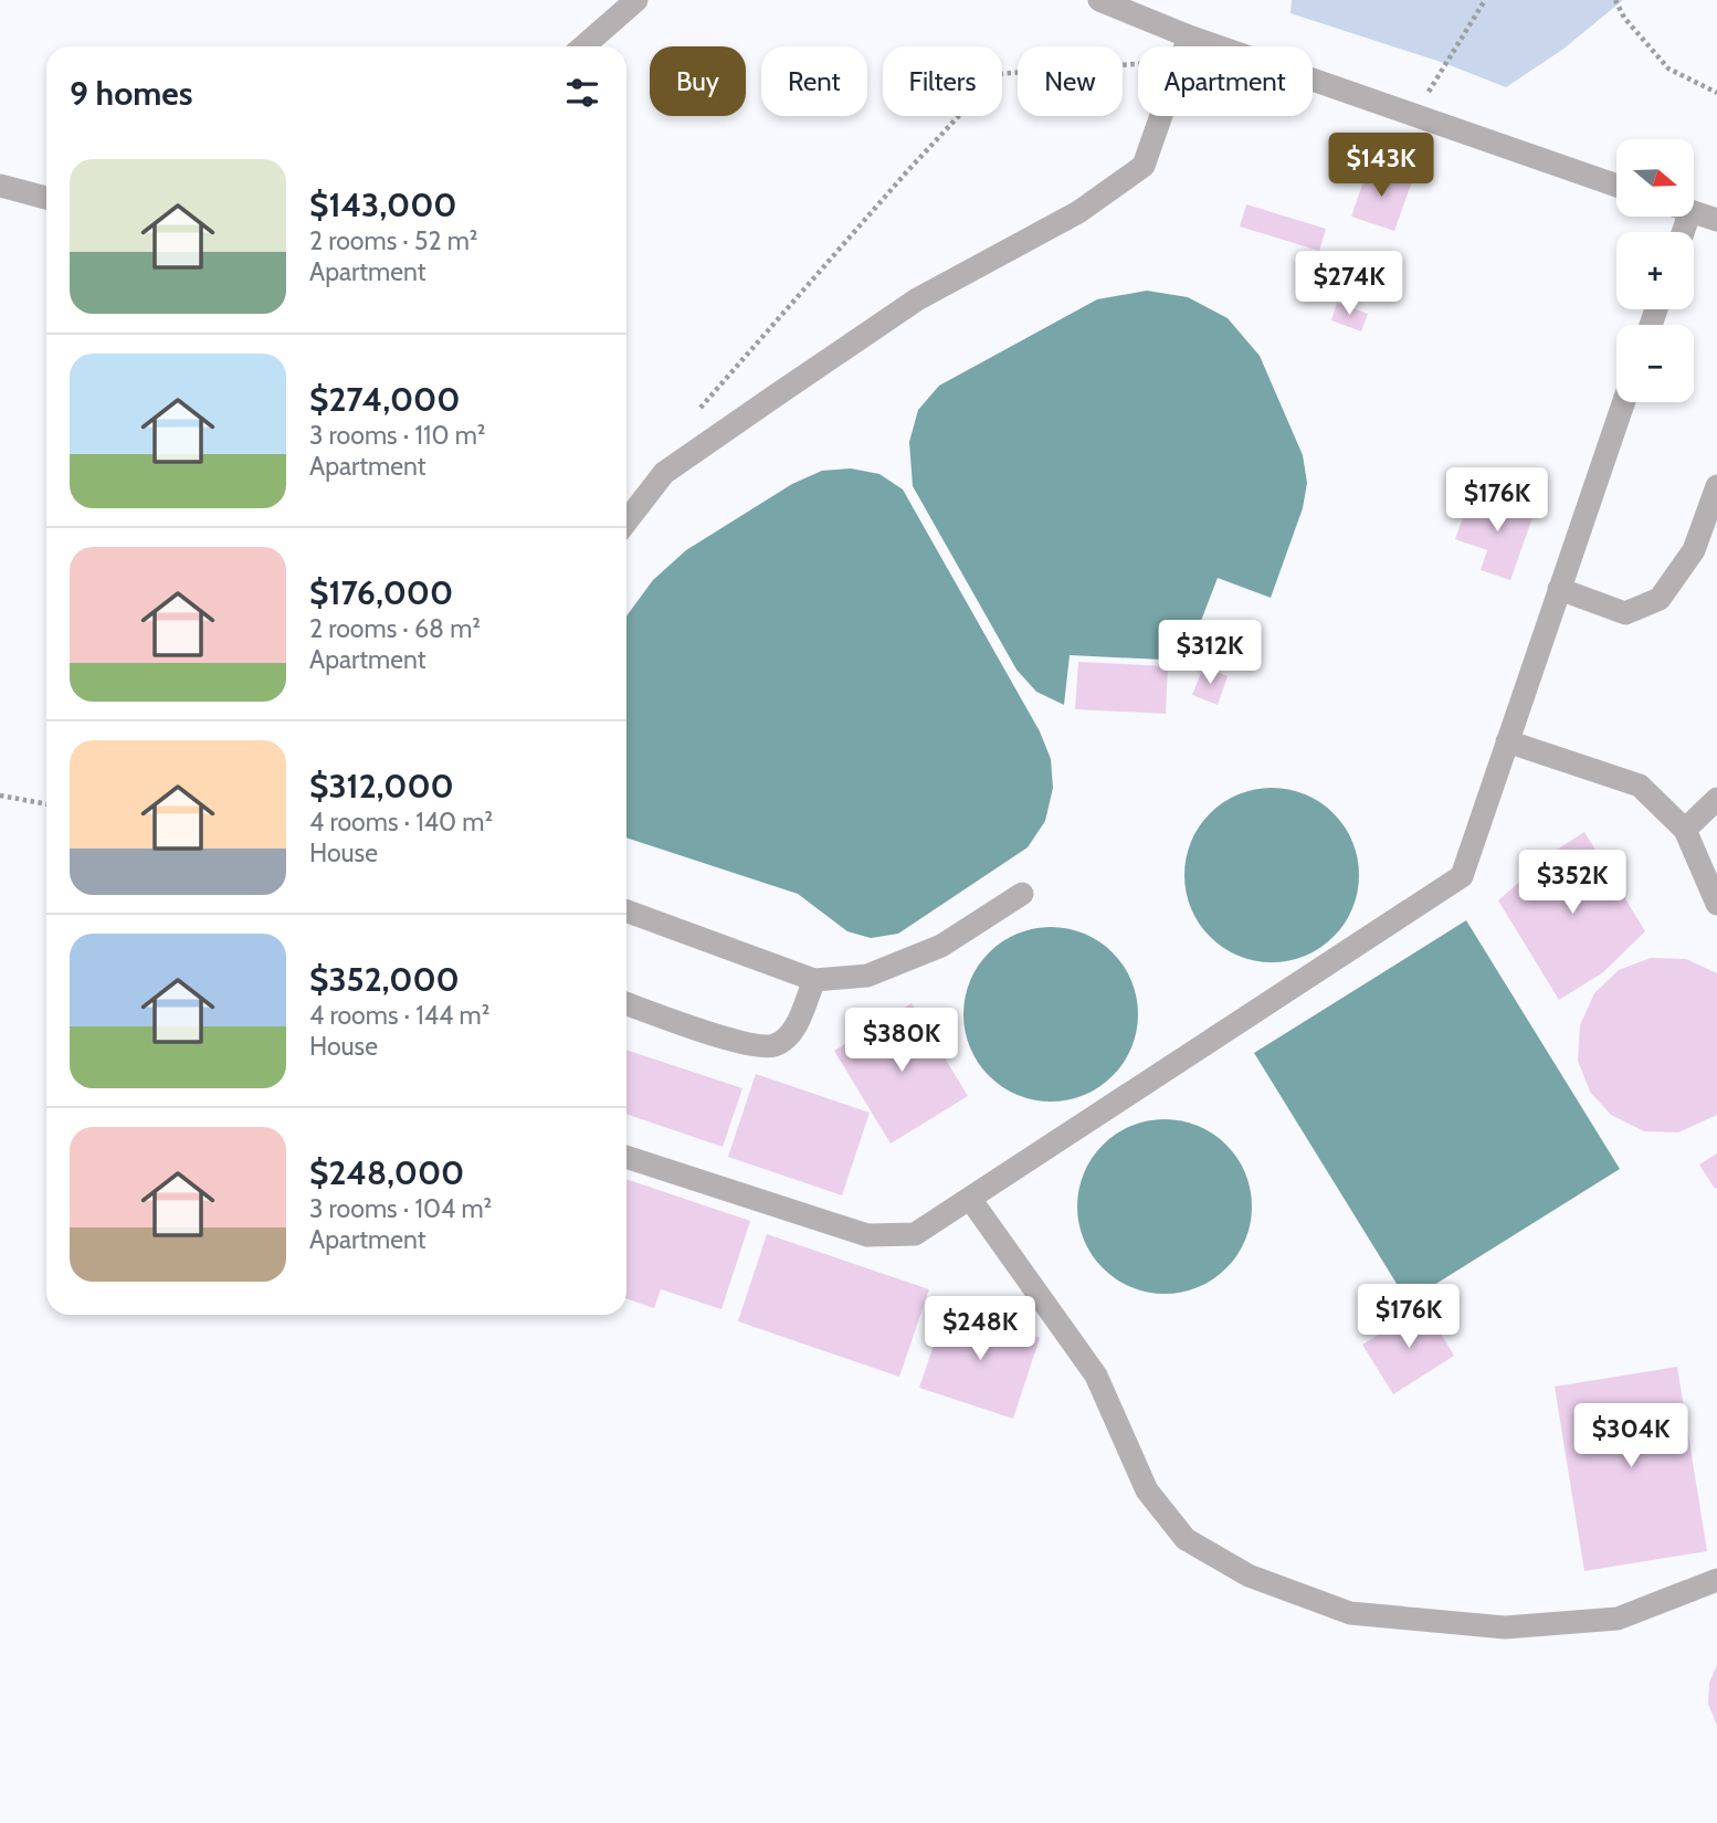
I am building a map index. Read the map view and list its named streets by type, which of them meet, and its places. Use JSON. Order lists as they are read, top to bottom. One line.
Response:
{"north":"right","page":{"chip":["Buy","Rent","Filters","New","Apartment"],"heading":"9 homes","price":["$143K","$274K","$176K","$312K","$352K","$380K","$176K","$248K","$304K"],"map_buttons":["+","−"],"list":[{"name":"$143,000","note":"2 rooms · 52 m² · Apartment"},{"name":"$274,000","note":"3 rooms · 110 m² · Apartment"},{"name":"$176,000","note":"2 rooms · 68 m² · Apartment"},{"name":"$312,000","note":"4 rooms · 140 m² · House"},{"name":"$352,000","note":"4 rooms · 144 m² · House"},{"name":"$248,000","note":"3 rooms · 104 m² · Apartment"}]}}
